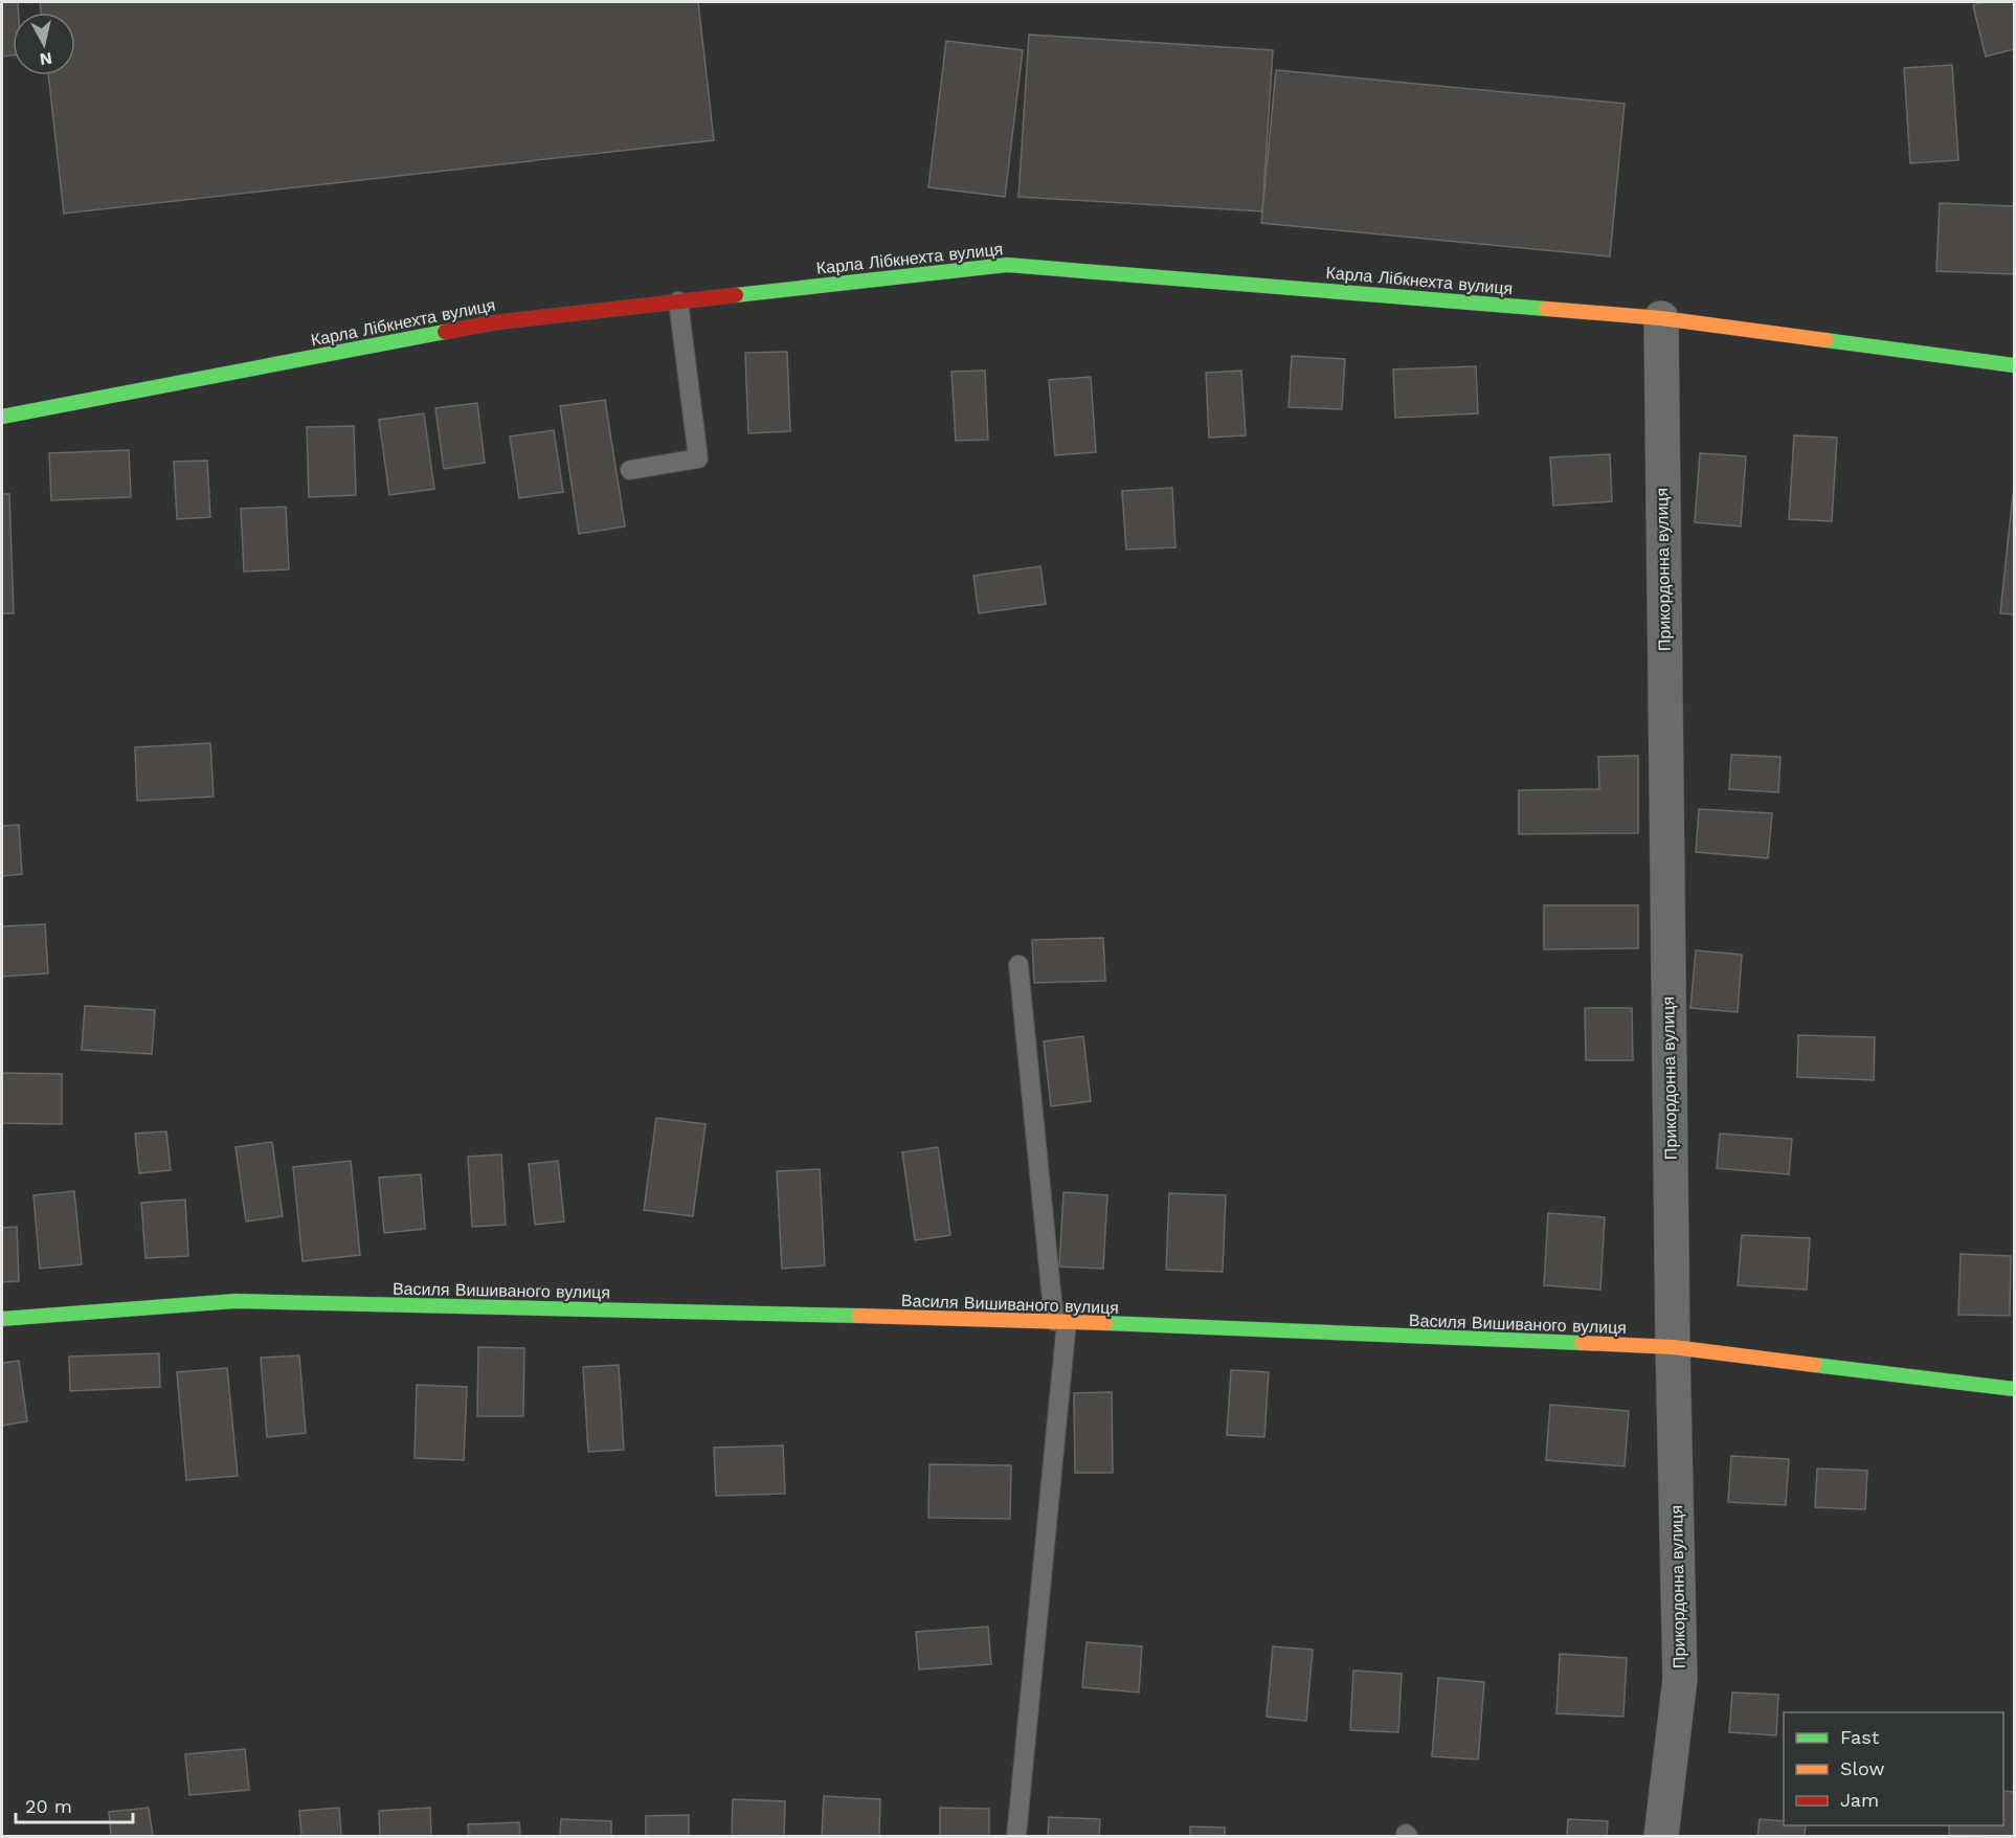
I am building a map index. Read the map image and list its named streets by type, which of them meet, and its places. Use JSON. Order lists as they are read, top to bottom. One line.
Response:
{"streets":{"street":["Карла Лібкнехта вулиця","Прикордонна вулиця","Василя Вишиваного вулиця"]},"crossings":[["Карла Лібкнехта вулиця","Прикордонна вулиця"],["Прикордонна вулиця","Василя Вишиваного вулиця"]],"legend":["Fast","Slow","Jam"],"scale_bar":"20 m","north":"bottom"}
